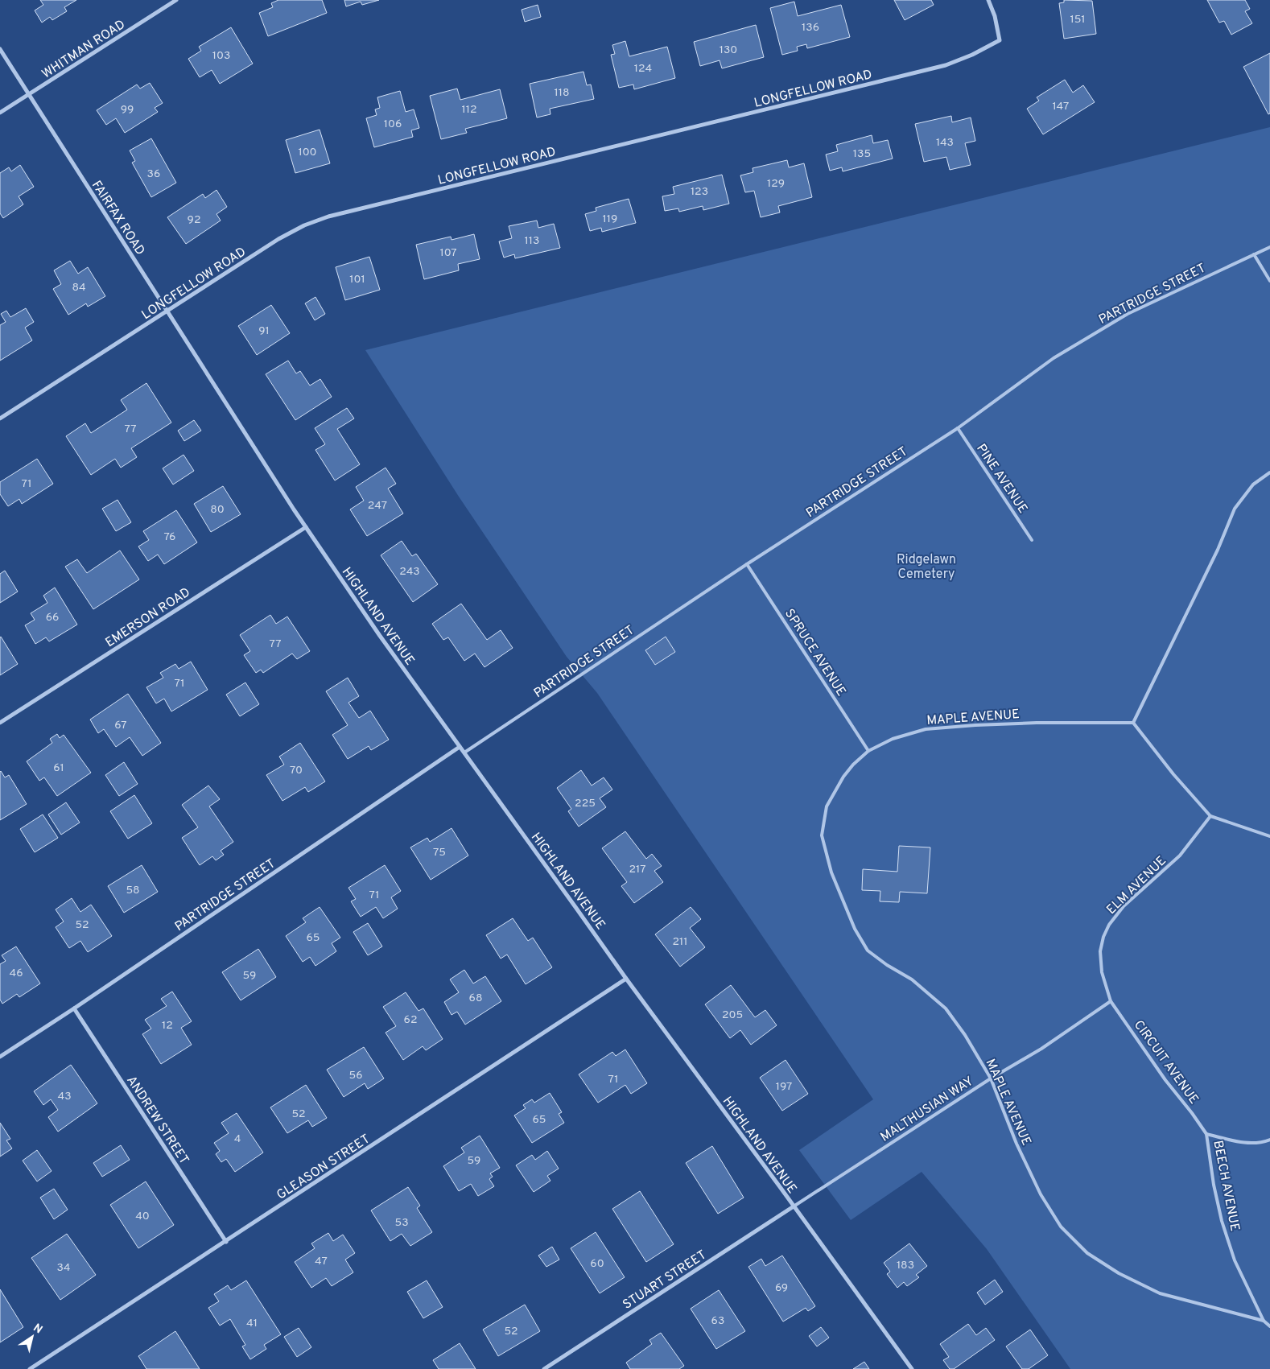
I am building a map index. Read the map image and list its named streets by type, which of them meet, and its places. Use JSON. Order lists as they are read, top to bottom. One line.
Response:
{"streets":{"street":["WHITMAN ROAD","LONGFELLOW ROAD","FAIRFAX ROAD","PARTRIDGE STREET","HIGHLAND AVENUE","EMERSON ROAD","ANDREW STREET","GLEASON STREET","STUART STREET"],"lane":["PINE AVENUE","SPRUCE AVENUE","MAPLE AVENUE","ELM AVENUE","CIRCUIT AVENUE","MALTHUSIAN WAY","BEECH AVENUE"]},"crossings":[["WHITMAN ROAD","FAIRFAX ROAD"],["LONGFELLOW ROAD","FAIRFAX ROAD"],["FAIRFAX ROAD","HIGHLAND AVENUE"],["PARTRIDGE STREET","PINE AVENUE"],["PARTRIDGE STREET","HIGHLAND AVENUE"],["PARTRIDGE STREET","SPRUCE AVENUE"],["PARTRIDGE STREET","ANDREW STREET"],["HIGHLAND AVENUE","EMERSON ROAD"],["HIGHLAND AVENUE","MALTHUSIAN WAY"],["HIGHLAND AVENUE","GLEASON STREET"],["HIGHLAND AVENUE","STUART STREET"],["SPRUCE AVENUE","MAPLE AVENUE"],["MAPLE AVENUE","MALTHUSIAN WAY"],["MAPLE AVENUE","BEECH AVENUE"],["ELM AVENUE","CIRCUIT AVENUE"],["ELM AVENUE","MALTHUSIAN WAY"],["CIRCUIT AVENUE","MALTHUSIAN WAY"],["CIRCUIT AVENUE","BEECH AVENUE"],["MALTHUSIAN WAY","STUART STREET"],["ANDREW STREET","GLEASON STREET"]],"parks":["Ridgelawn Cemetery"],"house_numbers":["151","136","130","103","124","118","147","99","112","106","143","100","135","36","129","123","119","92","113","107","101","84","91","77","71","247","80","76","243","66","77","71","67","61","70","225","75","217","58","71","52","65","211","46","59","68","205","62","12","56","71","197","43","52","65","4","59","40","53","47","60","183","34","69","63","41","52"],"north":"top right"}
